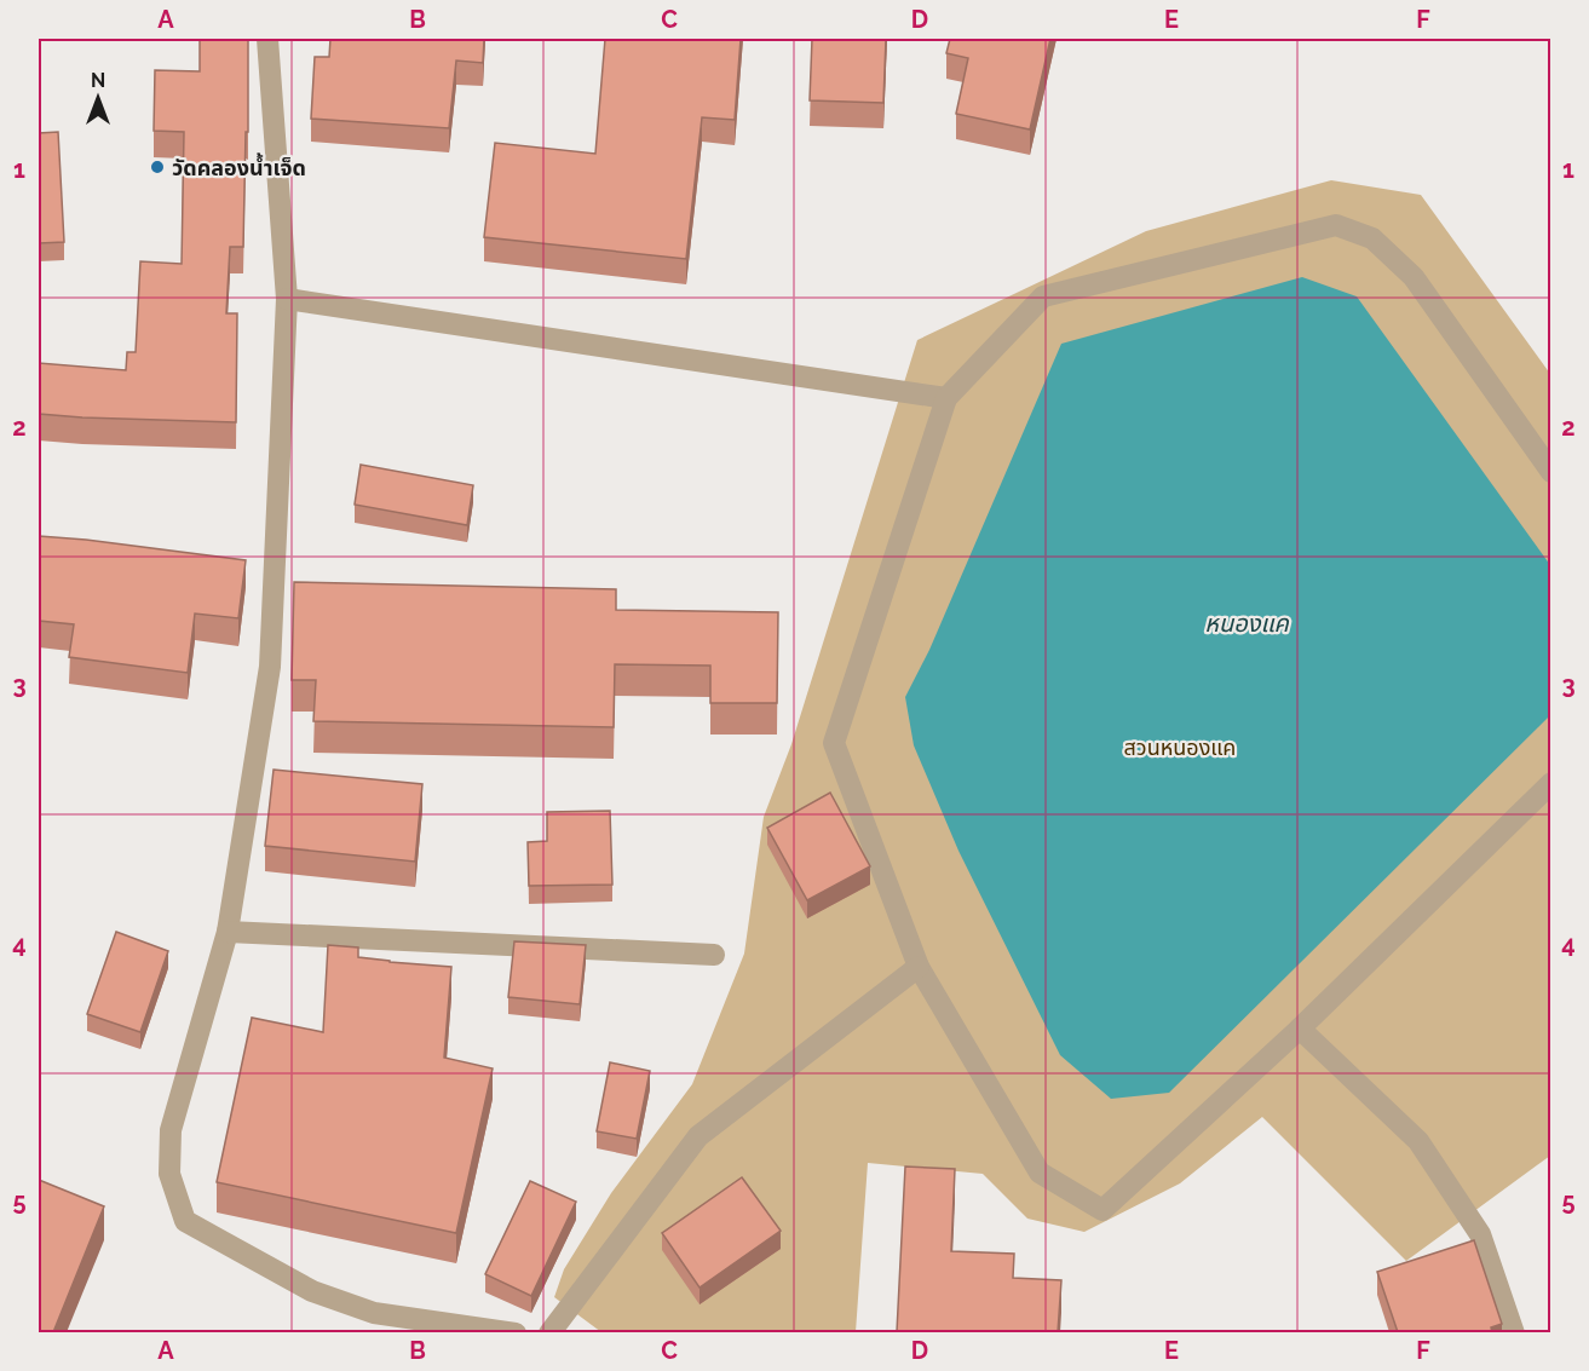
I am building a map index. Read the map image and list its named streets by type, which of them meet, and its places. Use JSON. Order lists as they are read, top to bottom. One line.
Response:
{"water":["หนองแค"],"parks":["สวนหนองแค"],"places":["วัดคลองน้ำเจ็ด"],"north":"top","grid":{"columns":["A","B","C","D","E","F"],"rows":["1","2","3","4","5"]}}
